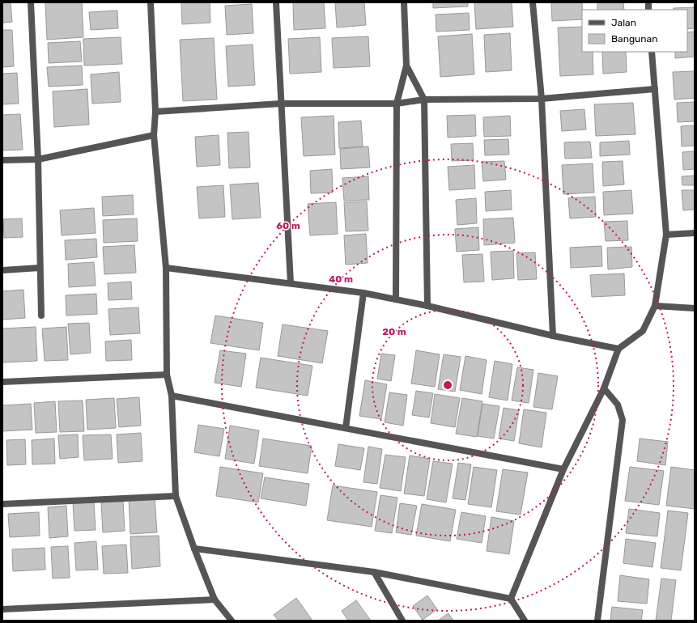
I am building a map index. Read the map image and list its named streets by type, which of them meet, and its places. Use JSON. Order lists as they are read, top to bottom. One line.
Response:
{"legend":["Jalan","Bangunan"],"rings":["60 m","40 m","20 m"]}
